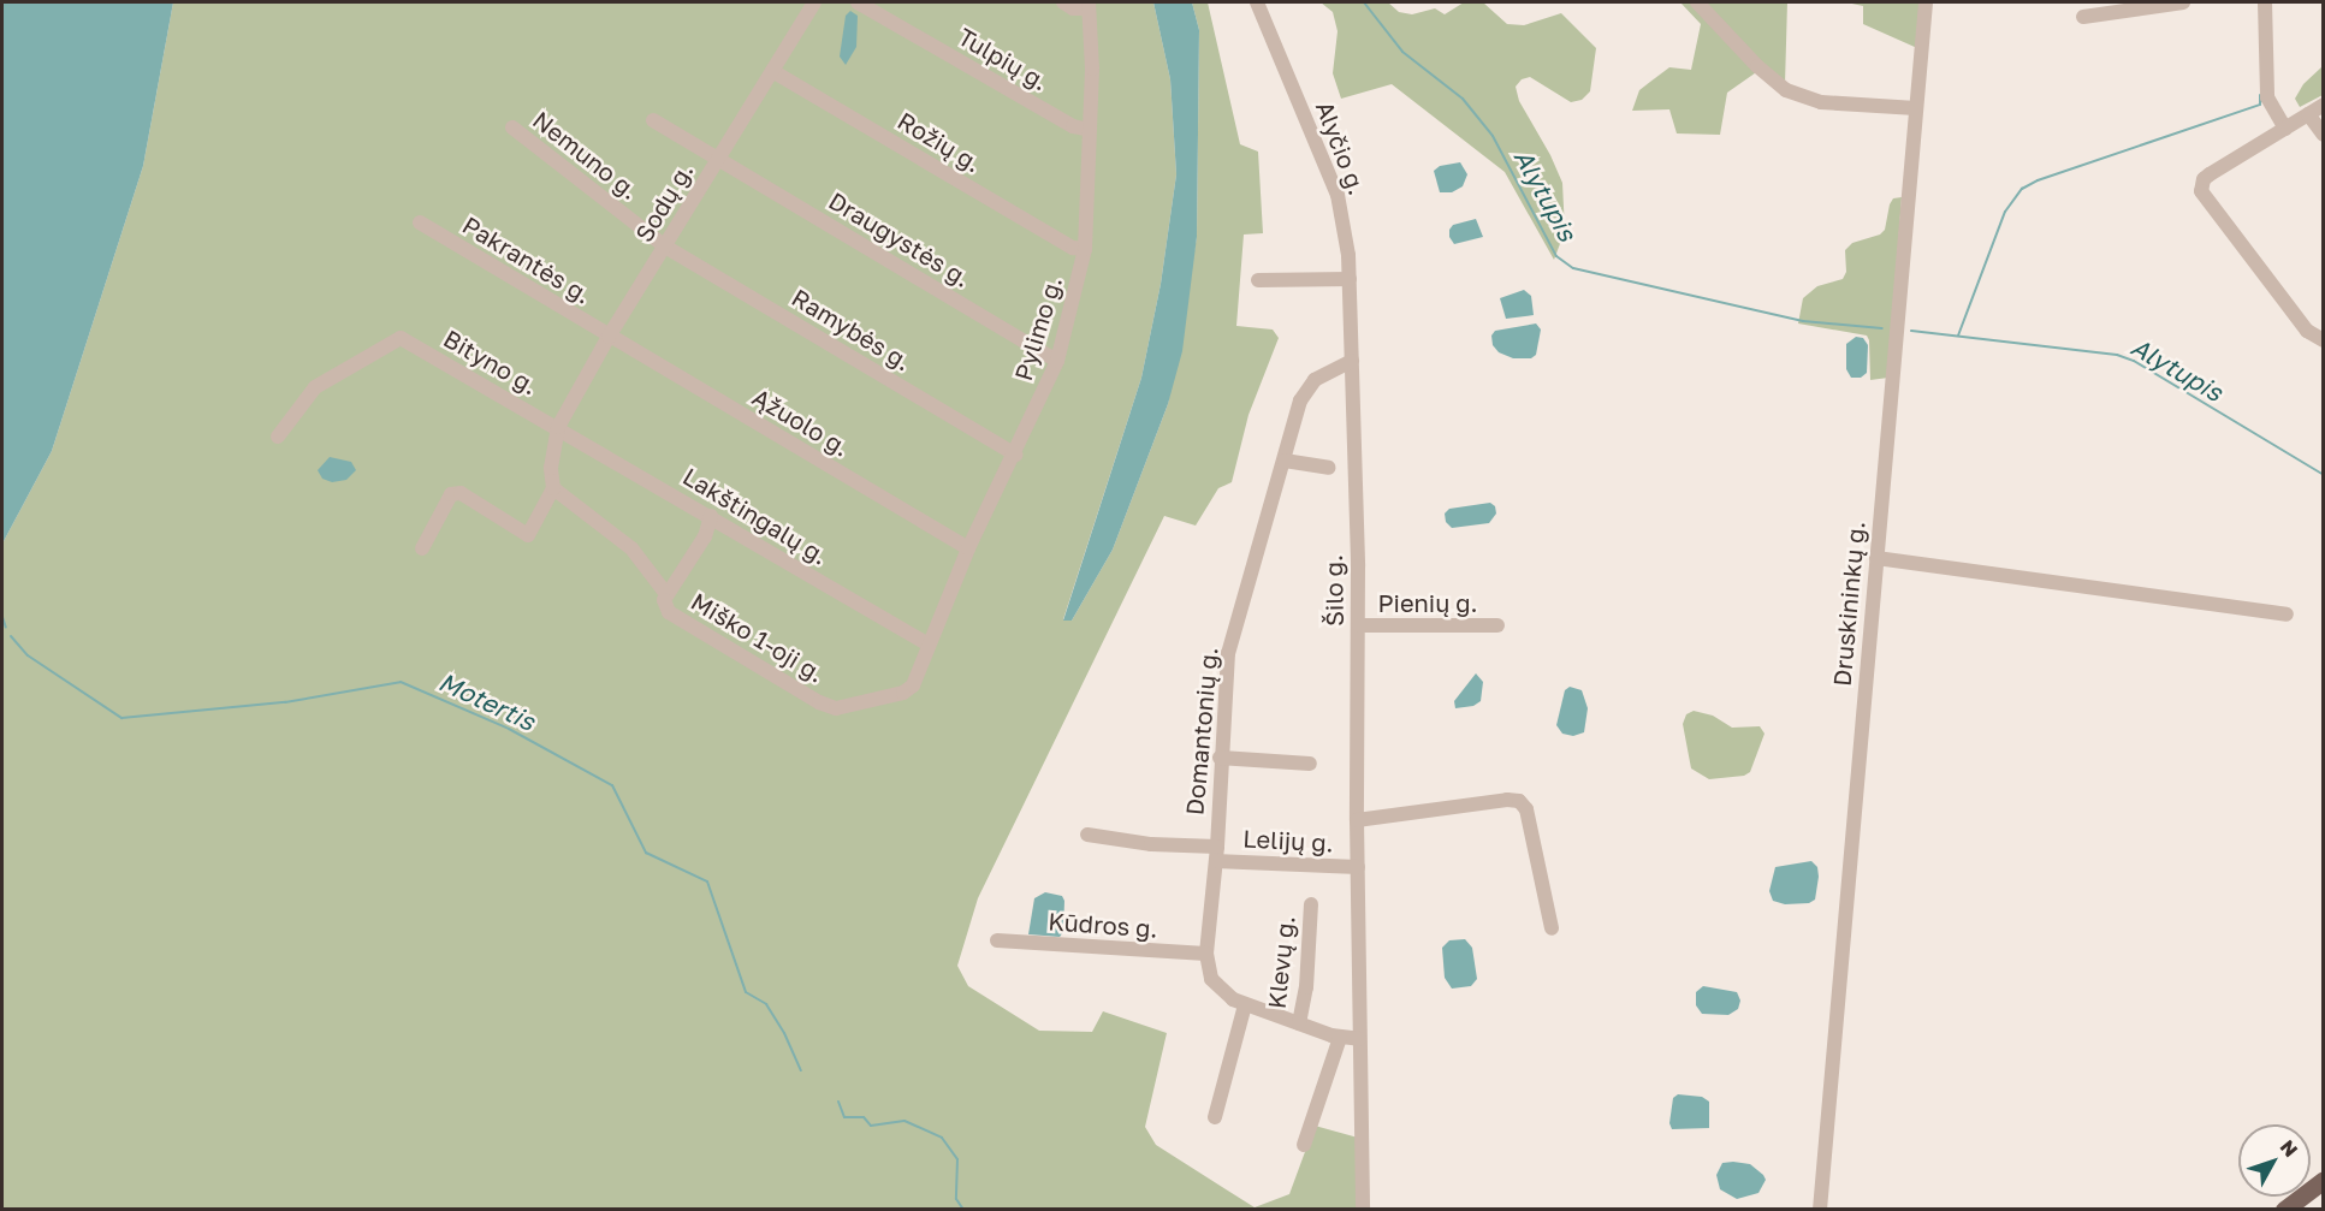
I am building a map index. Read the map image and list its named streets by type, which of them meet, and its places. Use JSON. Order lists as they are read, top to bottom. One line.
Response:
{"streets":{"street":["Tulpių g.","Rožių g.","Alyčio g.","Nemuno g.","Sodų g.","Draugystės g.","Pakrantės g.","Pylimo g.","Ramybės g.","Bityno g.","Ąžuolo g.","Lakštingalų g.","Šilo g.","Pienių g.","Druskininkų g.","Miško 1-oji g.","Domantonių g.","Lelijų g.","Kūdros g.","Klevų g."]},"crossings":[["Tulpių g.","Pylimo g."],["Rožių g.","Sodų g."],["Rožių g.","Pylimo g."],["Alyčio g.","Šilo g."],["Alyčio g.","Domantonių g."],["Nemuno g.","Sodų g."],["Nemuno g.","Ramybės g."],["Sodų g.","Draugystės g."],["Sodų g.","Pakrantės g."],["Sodų g.","Ramybės g."],["Sodų g.","Bityno g."],["Sodų g.","Ąžuolo g."],["Sodų g.","Lakštingalų g."],["Sodų g.","Miško 1-oji g."],["Draugystės g.","Pylimo g."],["Pakrantės g.","Ąžuolo g."],["Pylimo g.","Ramybės g."],["Pylimo g.","Ąžuolo g."],["Pylimo g.","Lakštingalų g."],["Pylimo g.","Miško 1-oji g."],["Bityno g.","Lakštingalų g."],["Lakštingalų g.","Miško 1-oji g."],["Šilo g.","Pienių g."],["Šilo g.","Domantonių g."],["Šilo g.","Lelijų g."],["Domantonių g.","Lelijų g."],["Domantonių g.","Kūdros g."],["Domantonių g.","Klevų g."]],"water":["Alytupis","Motertis"],"north":"top right"}
